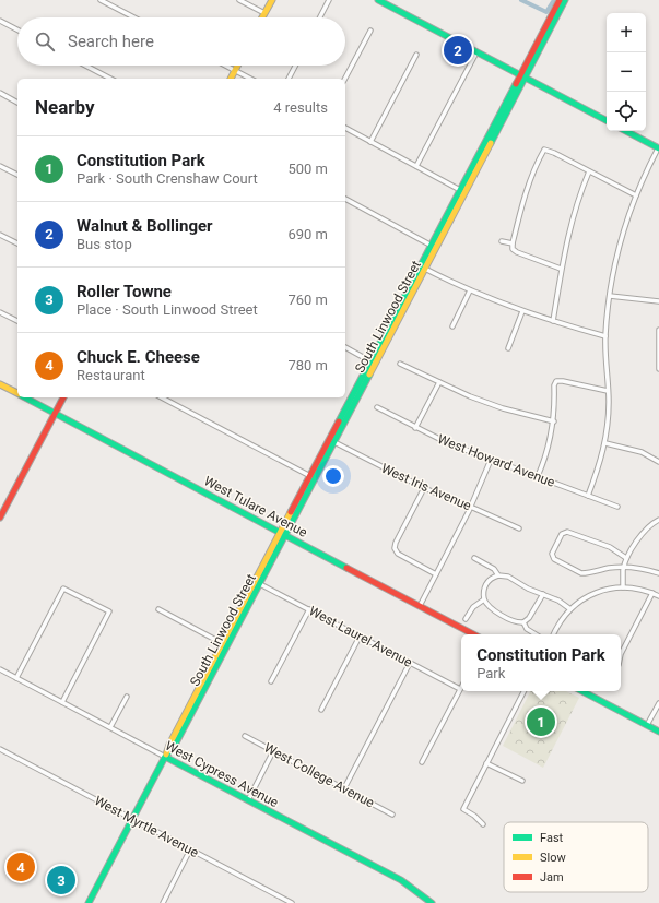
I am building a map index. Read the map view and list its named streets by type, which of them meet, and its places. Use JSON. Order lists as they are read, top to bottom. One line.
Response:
{"streets":{"street":["South Linwood Street","West Howard Avenue","West Iris Avenue","West Tulare Avenue","West Laurel Avenue","West Cypress Avenue","West College Avenue","West Myrtle Avenue"]},"crossings":[["South Linwood Street","West Iris Avenue"],["South Linwood Street","West Tulare Avenue"],["South Linwood Street","West Laurel Avenue"],["South Linwood Street","West Cypress Avenue"],["South Linwood Street","West Myrtle Avenue"]],"legend":["Fast","Slow","Jam"],"page":{"map_buttons":["+","−"],"search":"Search here","pins":["2","1","4","3"],"heading":["Nearby","4 results"],"list":[{"mark":"1","name":"Constitution Park","note":"Park · South Crenshaw Court","value":"500 m"},{"mark":"2","name":"Walnut & Bollinger","note":"Bus stop","value":"690 m"},{"mark":"3","name":"Roller Towne","note":"Place · South Linwood Street","value":"760 m"},{"mark":"4","name":"Chuck E. Cheese","note":"Restaurant","value":"780 m"}],"popup":["Constitution Park","Park"]}}
